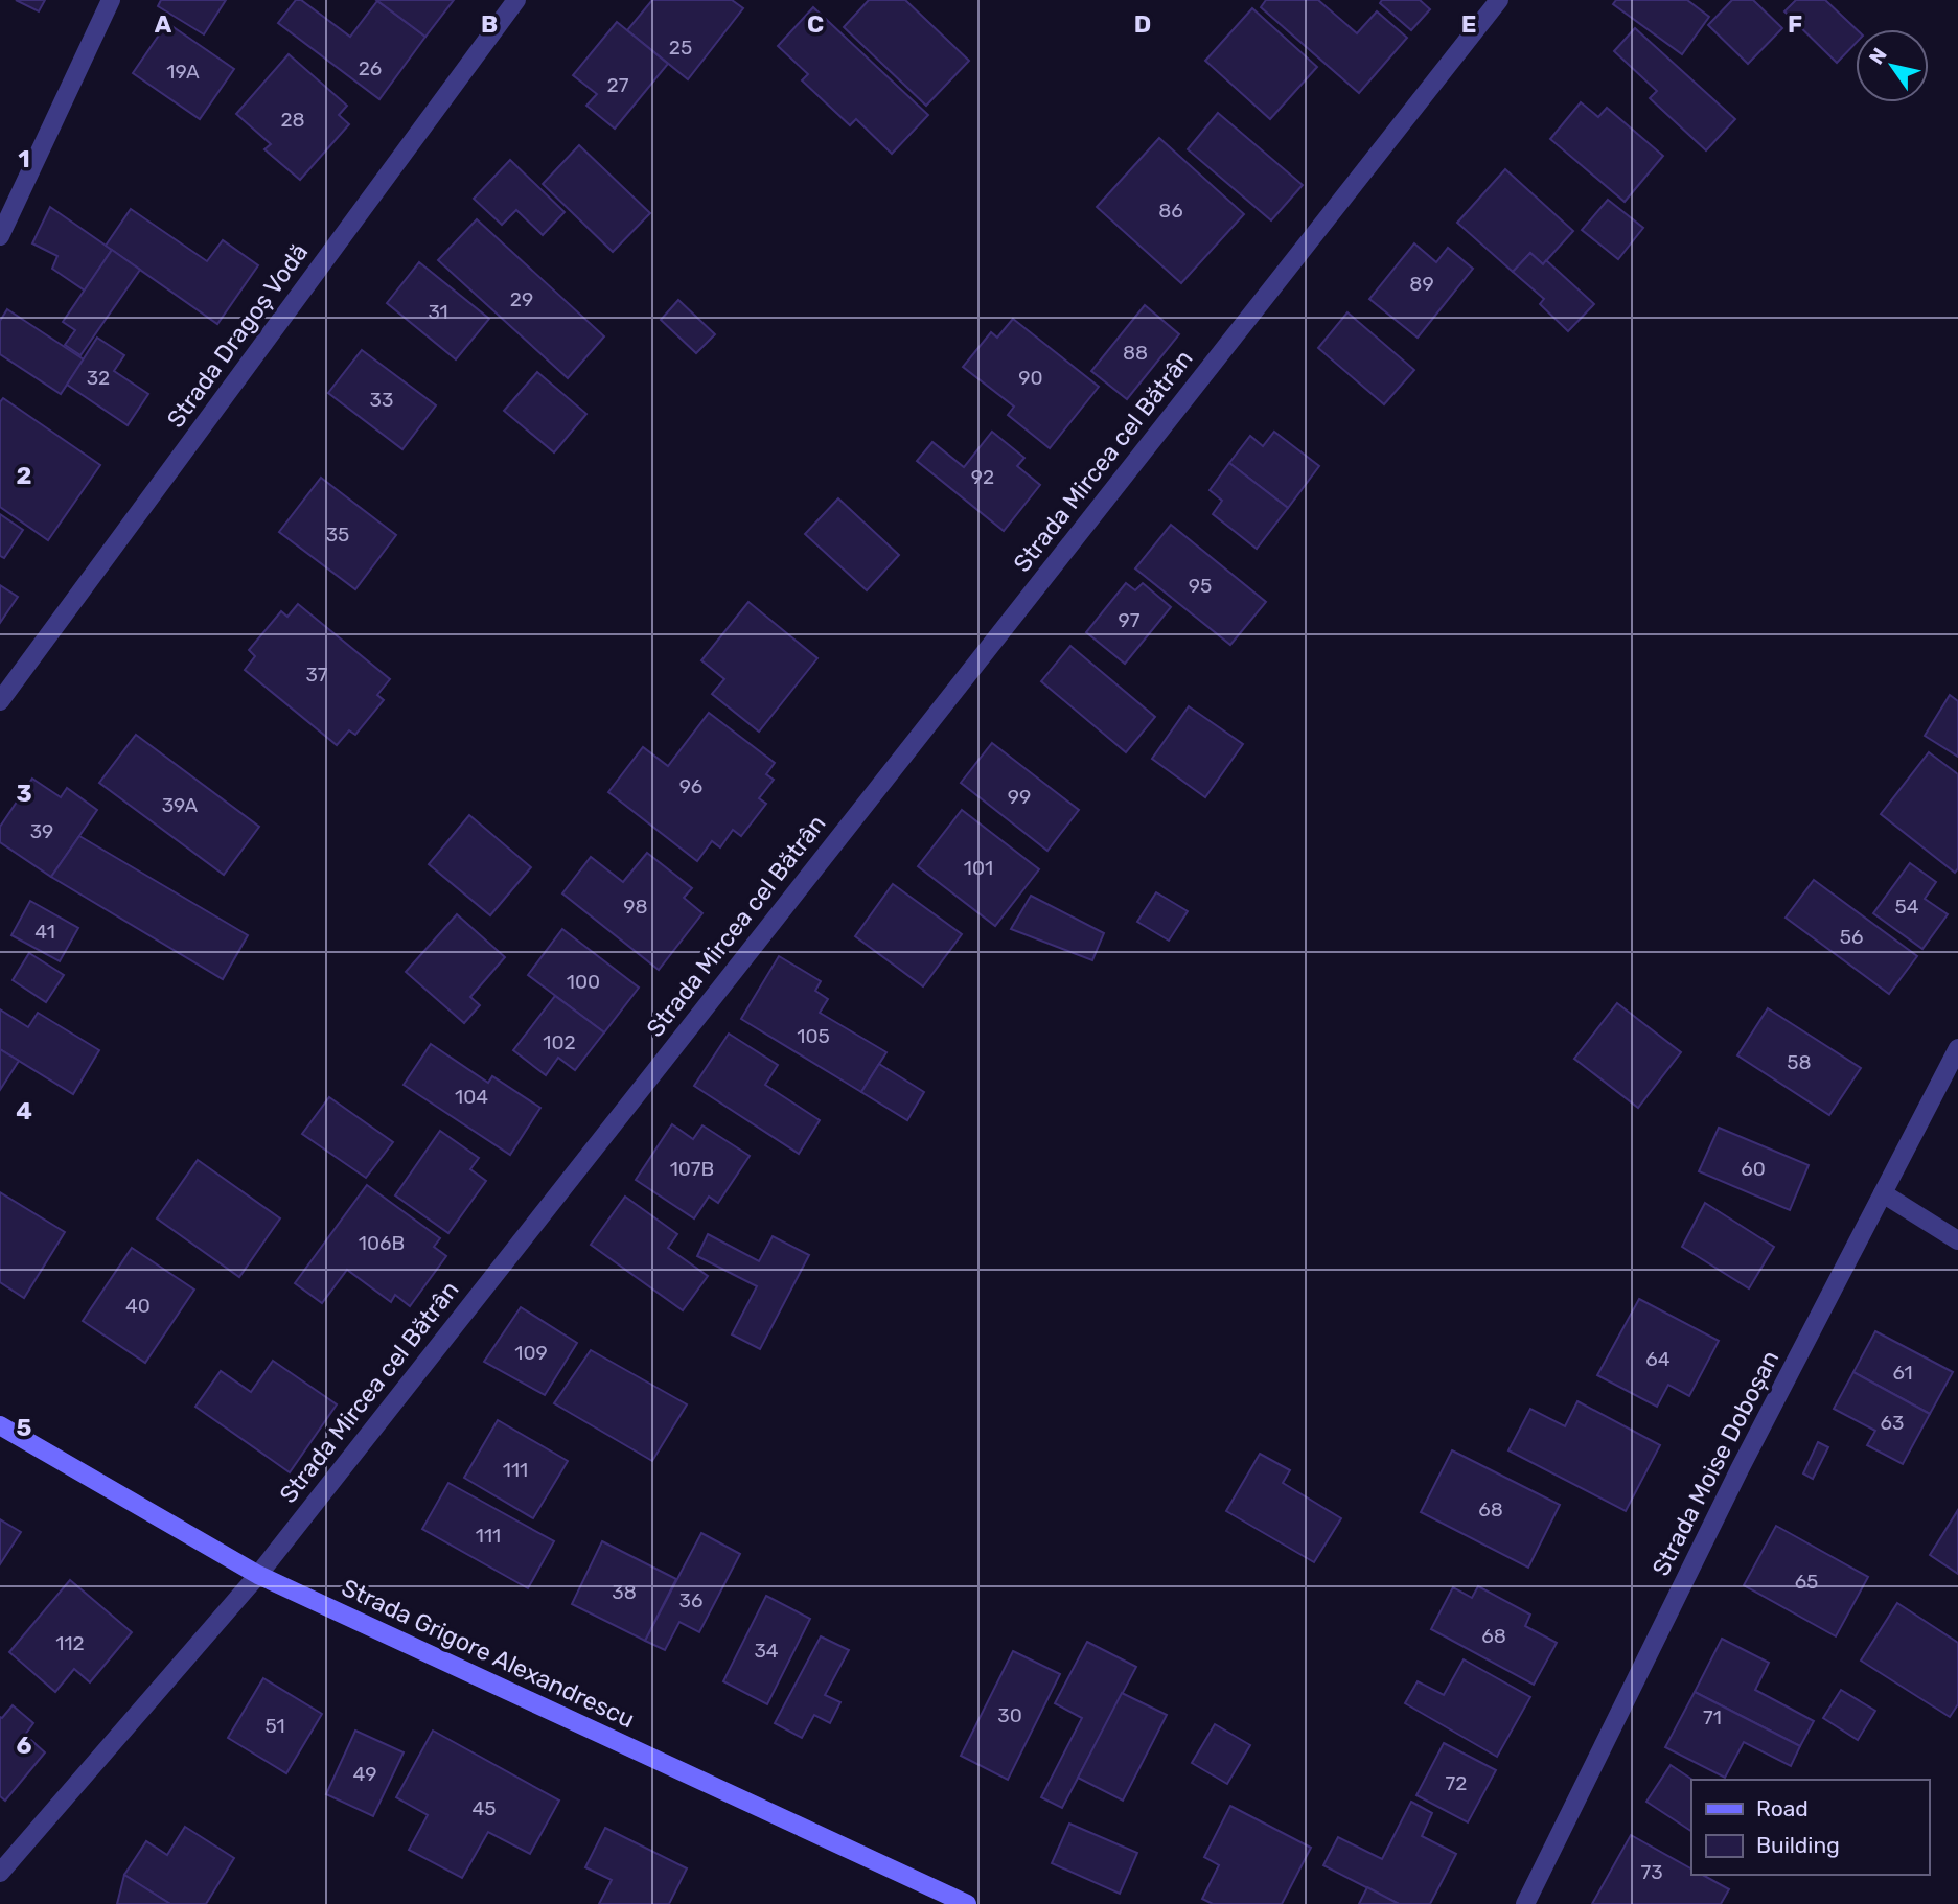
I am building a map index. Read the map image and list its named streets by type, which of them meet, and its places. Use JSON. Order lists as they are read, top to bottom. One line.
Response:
{"streets":{"street":["Strada Dragoș Vodă","Strada Mircea cel Bătrân","Strada Moise Doboșan","Strada Grigore Alexandrescu"]},"crossings":[["Strada Mircea cel Bătrân","Strada Grigore Alexandrescu"]],"house_numbers":["25","26","19A","27","28","86","89","29","31","88","32","90","33","92","35","95","97","37","96","99","39A","39","101","98","54","41","56","100","105","102","58","104","107B","60","106B","40","109","64","61","63","111","68","111","65","38","36","68","112","34","30","71","51","49","72","45","73"],"legend":["Road","Building"],"north":"top left","grid":{"columns":["A","B","C","D","E","F"],"rows":["1","2","3","4","5","6"]}}
